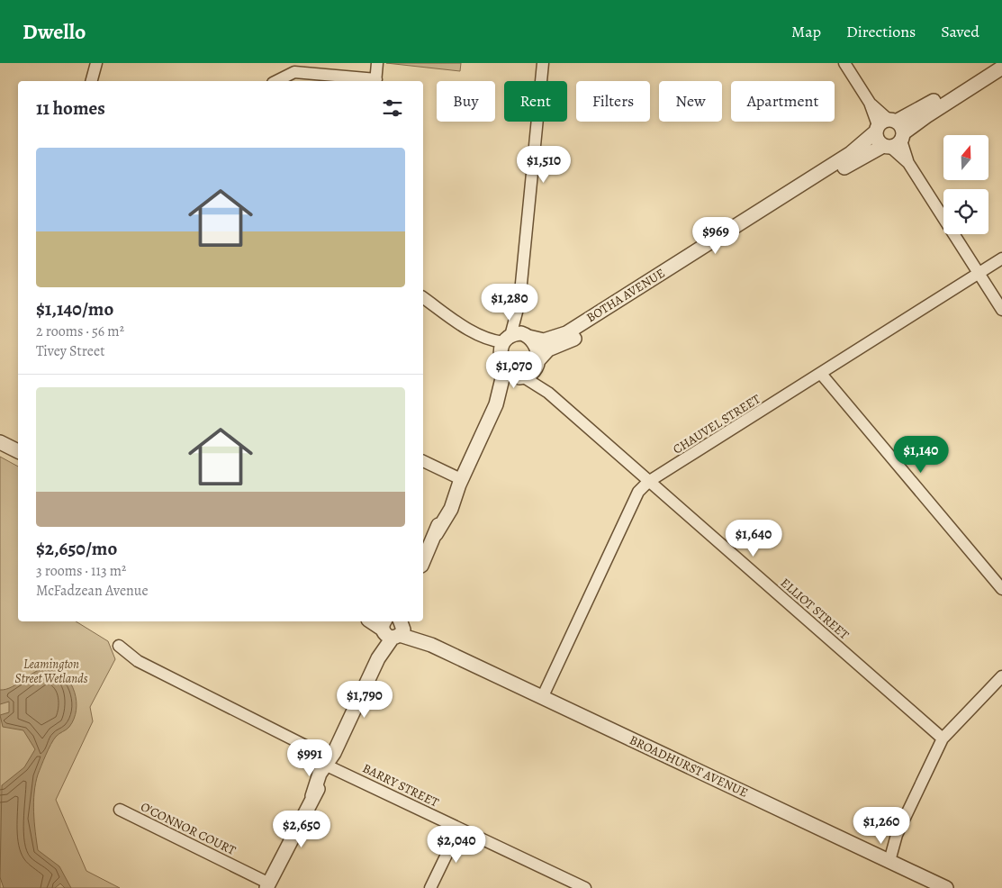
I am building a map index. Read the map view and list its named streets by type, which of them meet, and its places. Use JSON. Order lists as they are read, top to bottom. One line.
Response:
{"streets":{"street":["BOTHA AVENUE","CHAUVEL STREET","ELLIOT STREET","BROADHURST AVENUE","BARRY STREET","O'CONNOR COURT"]},"crossings":[["BOTHA AVENUE","ELLIOT STREET"],["CHAUVEL STREET","ELLIOT STREET"],["CHAUVEL STREET","BROADHURST AVENUE"]],"parks":["Leamington Street Wetlands"],"north":"top","page":{"header":"Dwello","nav":["Map","Directions","Saved"],"chip":["Buy","Rent","Filters","New","Apartment"],"heading":"11 homes","list":[{"name":"$1,140/mo","note":"2 rooms · 56 m² · Tivey Street"},{"name":"$2,650/mo","note":"3 rooms · 113 m² · McFadzean Avenue"}],"price":["$1,510","$969","$1,280","$1,070","$1,140","$1,640","$1,790","$991","$1,260","$2,650","$2,040"]}}
